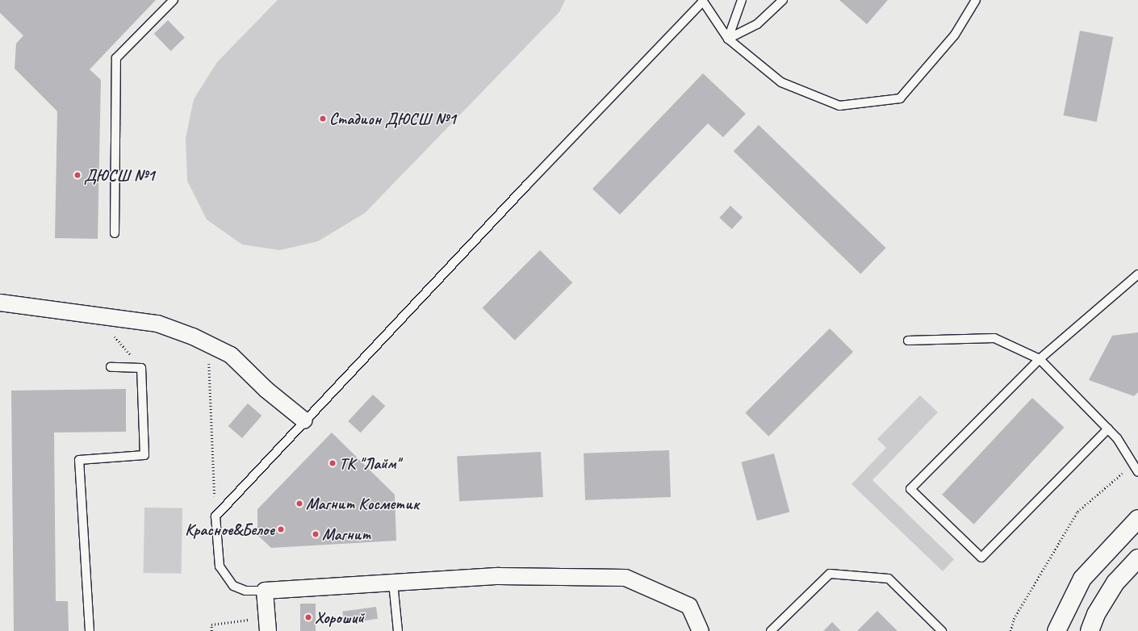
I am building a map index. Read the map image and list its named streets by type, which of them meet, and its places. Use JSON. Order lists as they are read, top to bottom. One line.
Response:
{"places":["Стадион ДЮСШ №1","ДЮСШ №1","ТК \"Лайм\"","Магнит Косметик","Красное&Белое","Магнит","Хороший"]}
